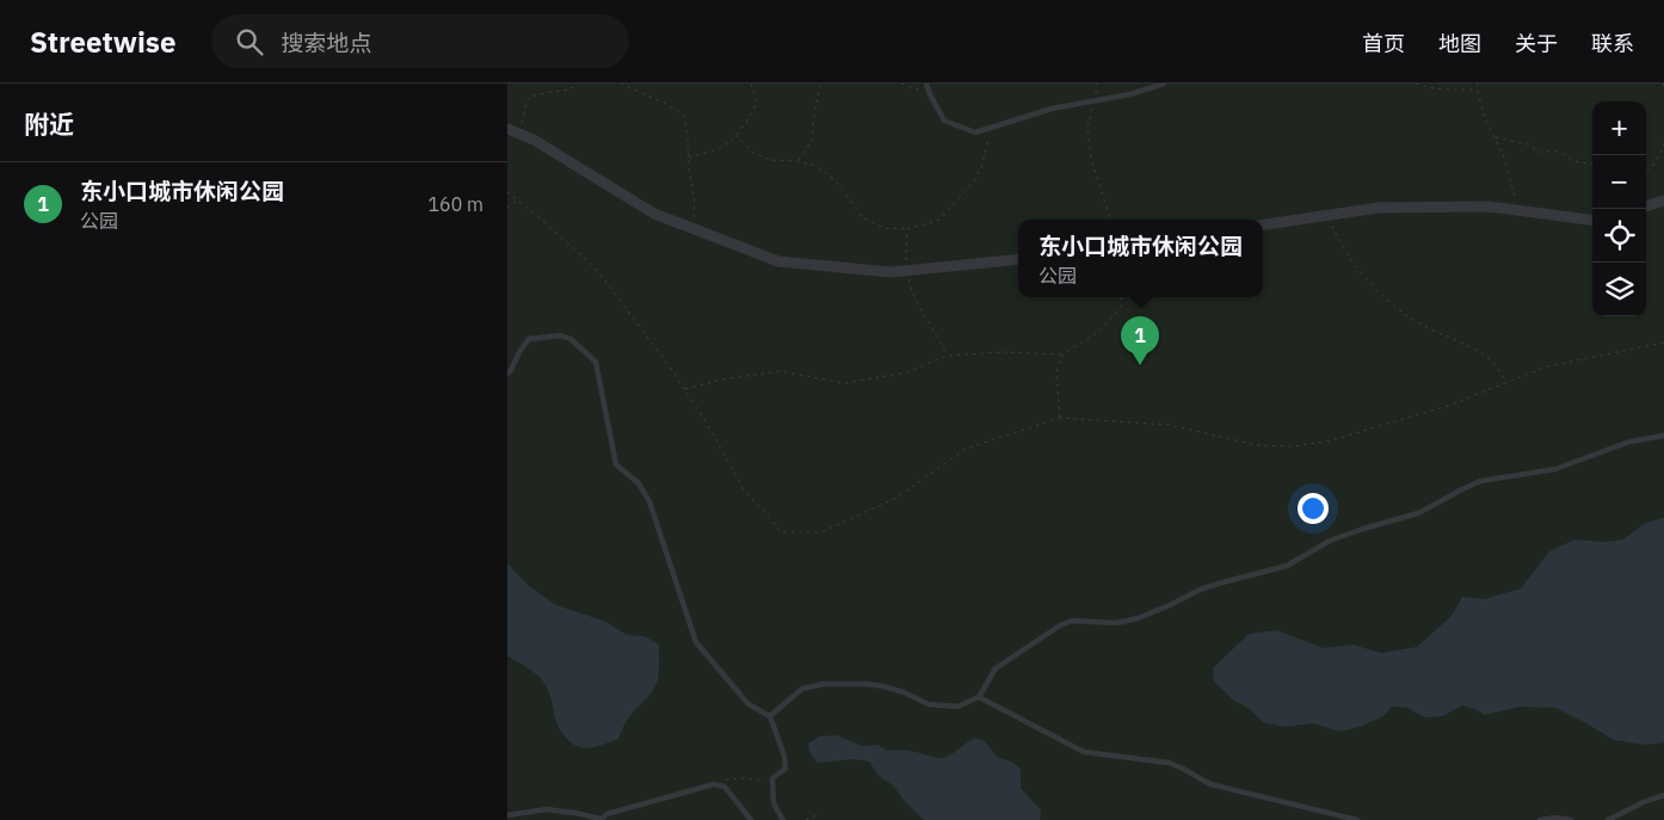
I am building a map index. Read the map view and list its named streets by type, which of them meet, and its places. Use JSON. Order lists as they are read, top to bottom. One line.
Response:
{"page":{"header":"Streetwise","search":"搜索地点","nav":["首页","地图","关于","联系"],"heading":"附近","map_buttons":["+","−"],"list":[{"mark":"1","name":"东小口城市休闲公园","note":"公园","value":"160 m"}],"popup":["东小口城市休闲公园","公园"],"pins":"1"}}
